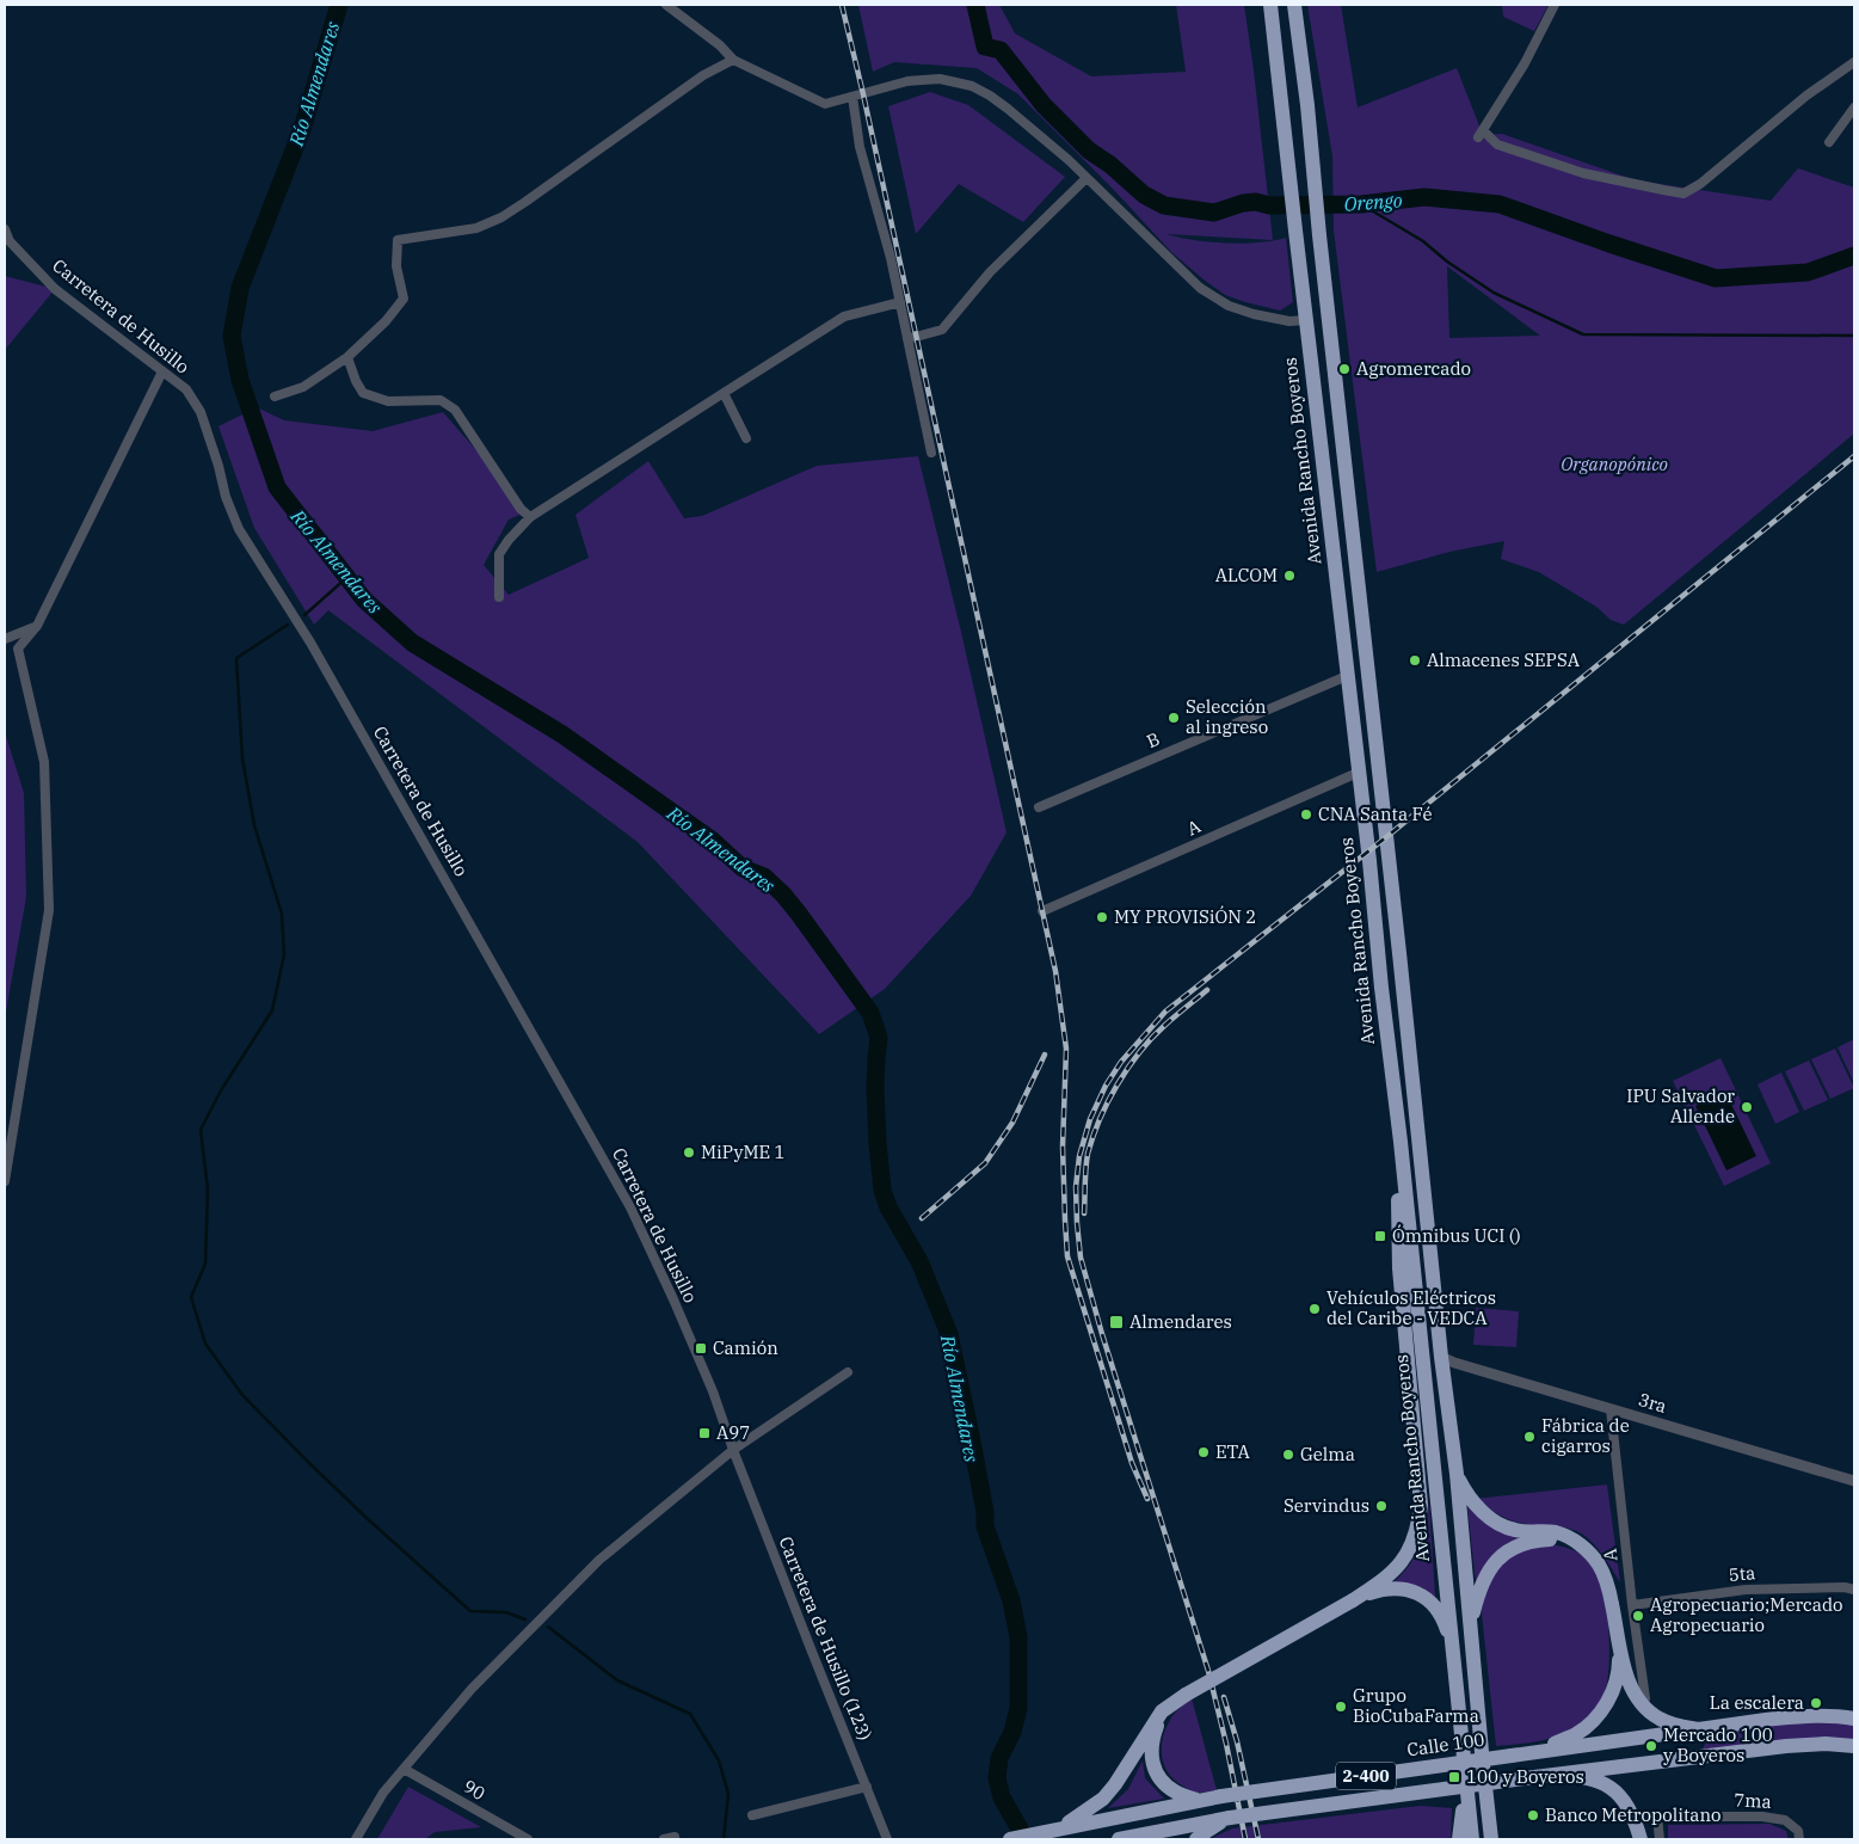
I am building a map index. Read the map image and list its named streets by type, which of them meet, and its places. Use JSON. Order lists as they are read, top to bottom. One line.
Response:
{"streets":{"highway":["Avenida Rancho Boyeros","Calle 100","2-400"],"street":["Carretera de Husillo","B","A","3ra","5ta","Carretera de Husillo (123)","90","7ma"]},"crossings":[["Carretera de Husillo","Carretera de Husillo (123)"],["Avenida Rancho Boyeros","B"],["Avenida Rancho Boyeros","A"],["A","3ra"],["A","5ta"]],"water":["Río Almendares","Orengo"],"parks":["Organopónico"],"places":{"other":["Agromercado","ALCOM","Almacenes SEPSA","Selección al ingreso","CNA Santa Fé","MY PROVISiÓN 2","IPU Salvador Allende","MiPyME 1","Vehículos Eléctricos del Caribe - VEDCA","Fábrica de cigarros","ETA","Gelma","Servindus","Agropecuario;Mercado Agropecuario","La escalera","Grupo BioCubaFarma","Mercado 100 y Boyeros","Banco Metropolitano"],"transit":["Ómnibus UCI ()","Almendares","Camión","A97","100 y Boyeros"]}}
